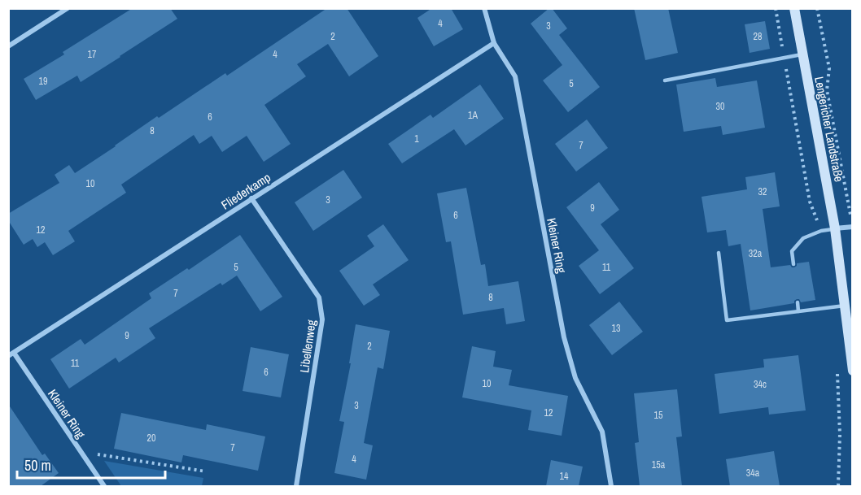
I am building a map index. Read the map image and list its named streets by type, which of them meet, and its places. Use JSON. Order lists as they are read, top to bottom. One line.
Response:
{"streets":{"main road":["Lengericher Landstraße"],"street":["Fliederkamp","Kleiner Ring","Libellenweg"]},"crossings":[["Fliederkamp","Kleiner Ring"],["Fliederkamp","Libellenweg"]],"house_numbers":["4","3","2","28","17","4","19","5","30","1A","6","8","1","7","10","32","3","9","6","12","32a","5","11","7","8","13","9","2","11","6","10","34c","3","12","15","20","7","4","15a","34a","14"],"scale_bar":"50 m"}
